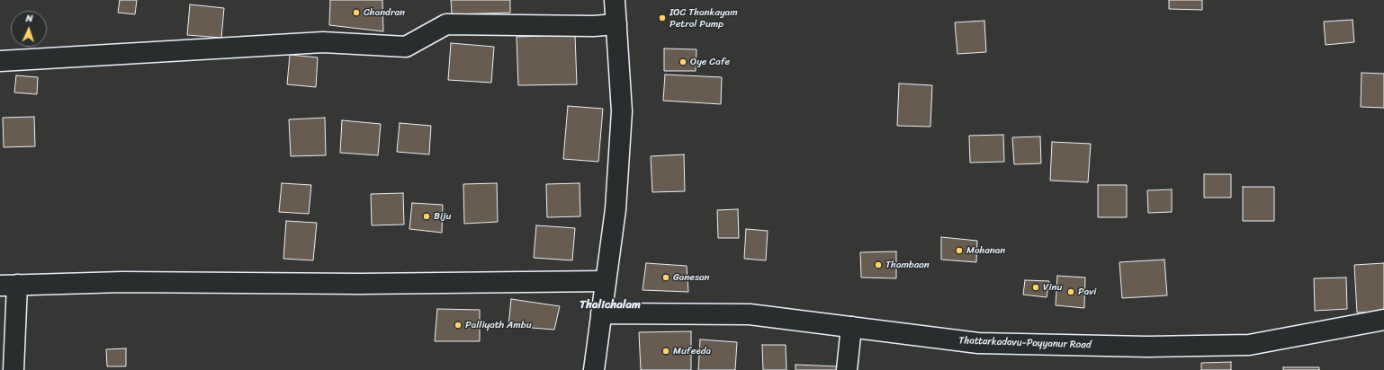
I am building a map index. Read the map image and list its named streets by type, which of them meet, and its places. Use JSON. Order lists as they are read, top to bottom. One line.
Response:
{"streets":{"street":["Thattarkadavu-Payyanur Road"]},"districts":["Thalichalam"],"places":["Chandran","IOC Thankayam Petrol Pump","Oye Cafe","Biju","Mohanan","Thambaan","Ganesan","Vinu","Pavi","Palliyath Ambu","Mufeeda"],"north":"top"}
